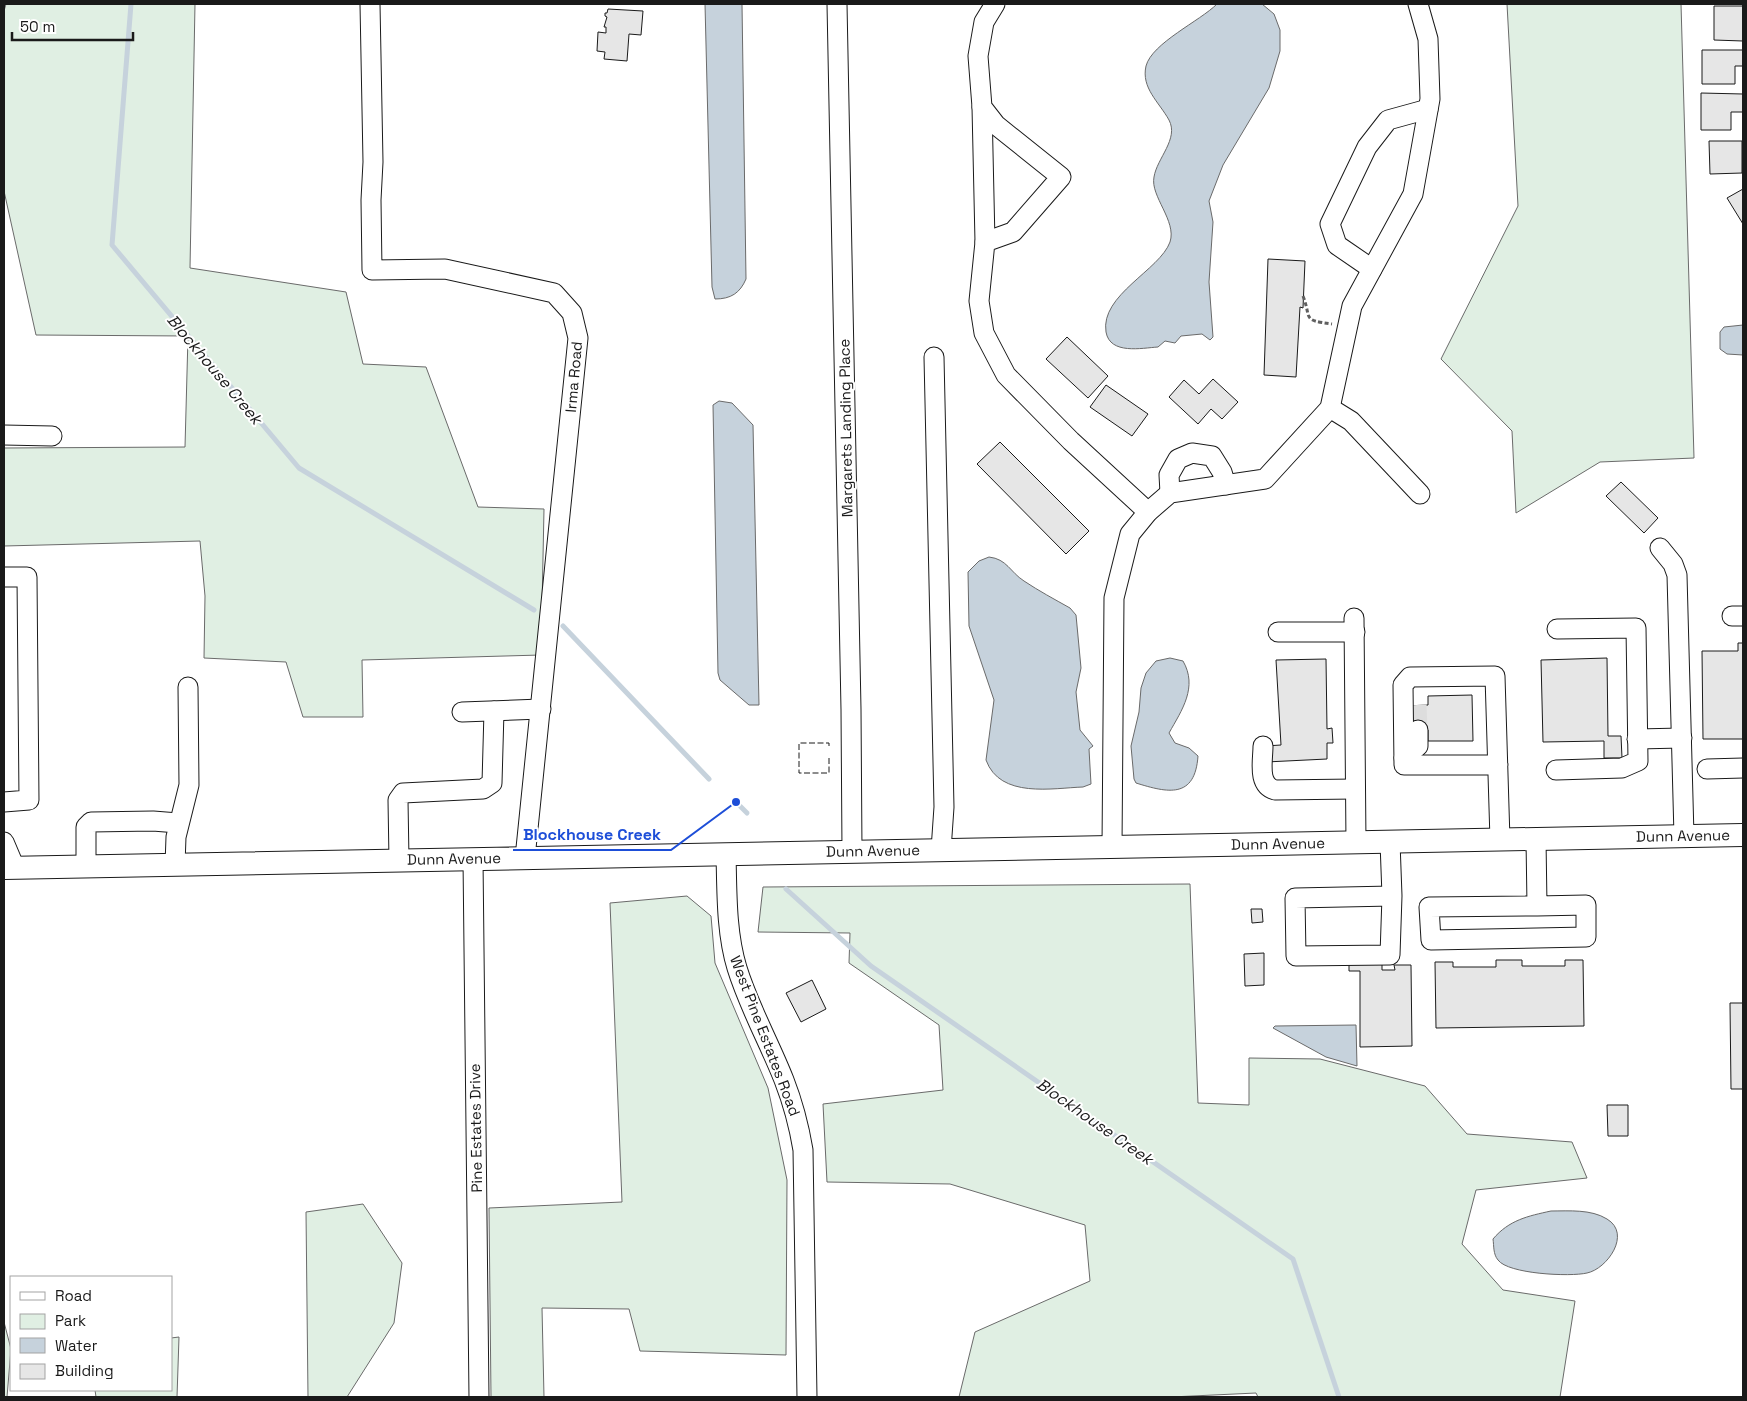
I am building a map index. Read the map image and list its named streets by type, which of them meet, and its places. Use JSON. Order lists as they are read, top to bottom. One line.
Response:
{"streets":{"main road":["Dunn Avenue"],"street":["Irma Road","Margarets Landing Place","West Pine Estates Road","Pine Estates Drive"]},"crossings":[["Irma Road","Dunn Avenue"],["Margarets Landing Place","Dunn Avenue"],["Dunn Avenue","West Pine Estates Road"],["Dunn Avenue","Pine Estates Drive"]],"water":["Blockhouse Creek"],"places":["Blockhouse Creek"],"legend":["Road","Park","Water","Building"],"scale_bar":"50 m"}
